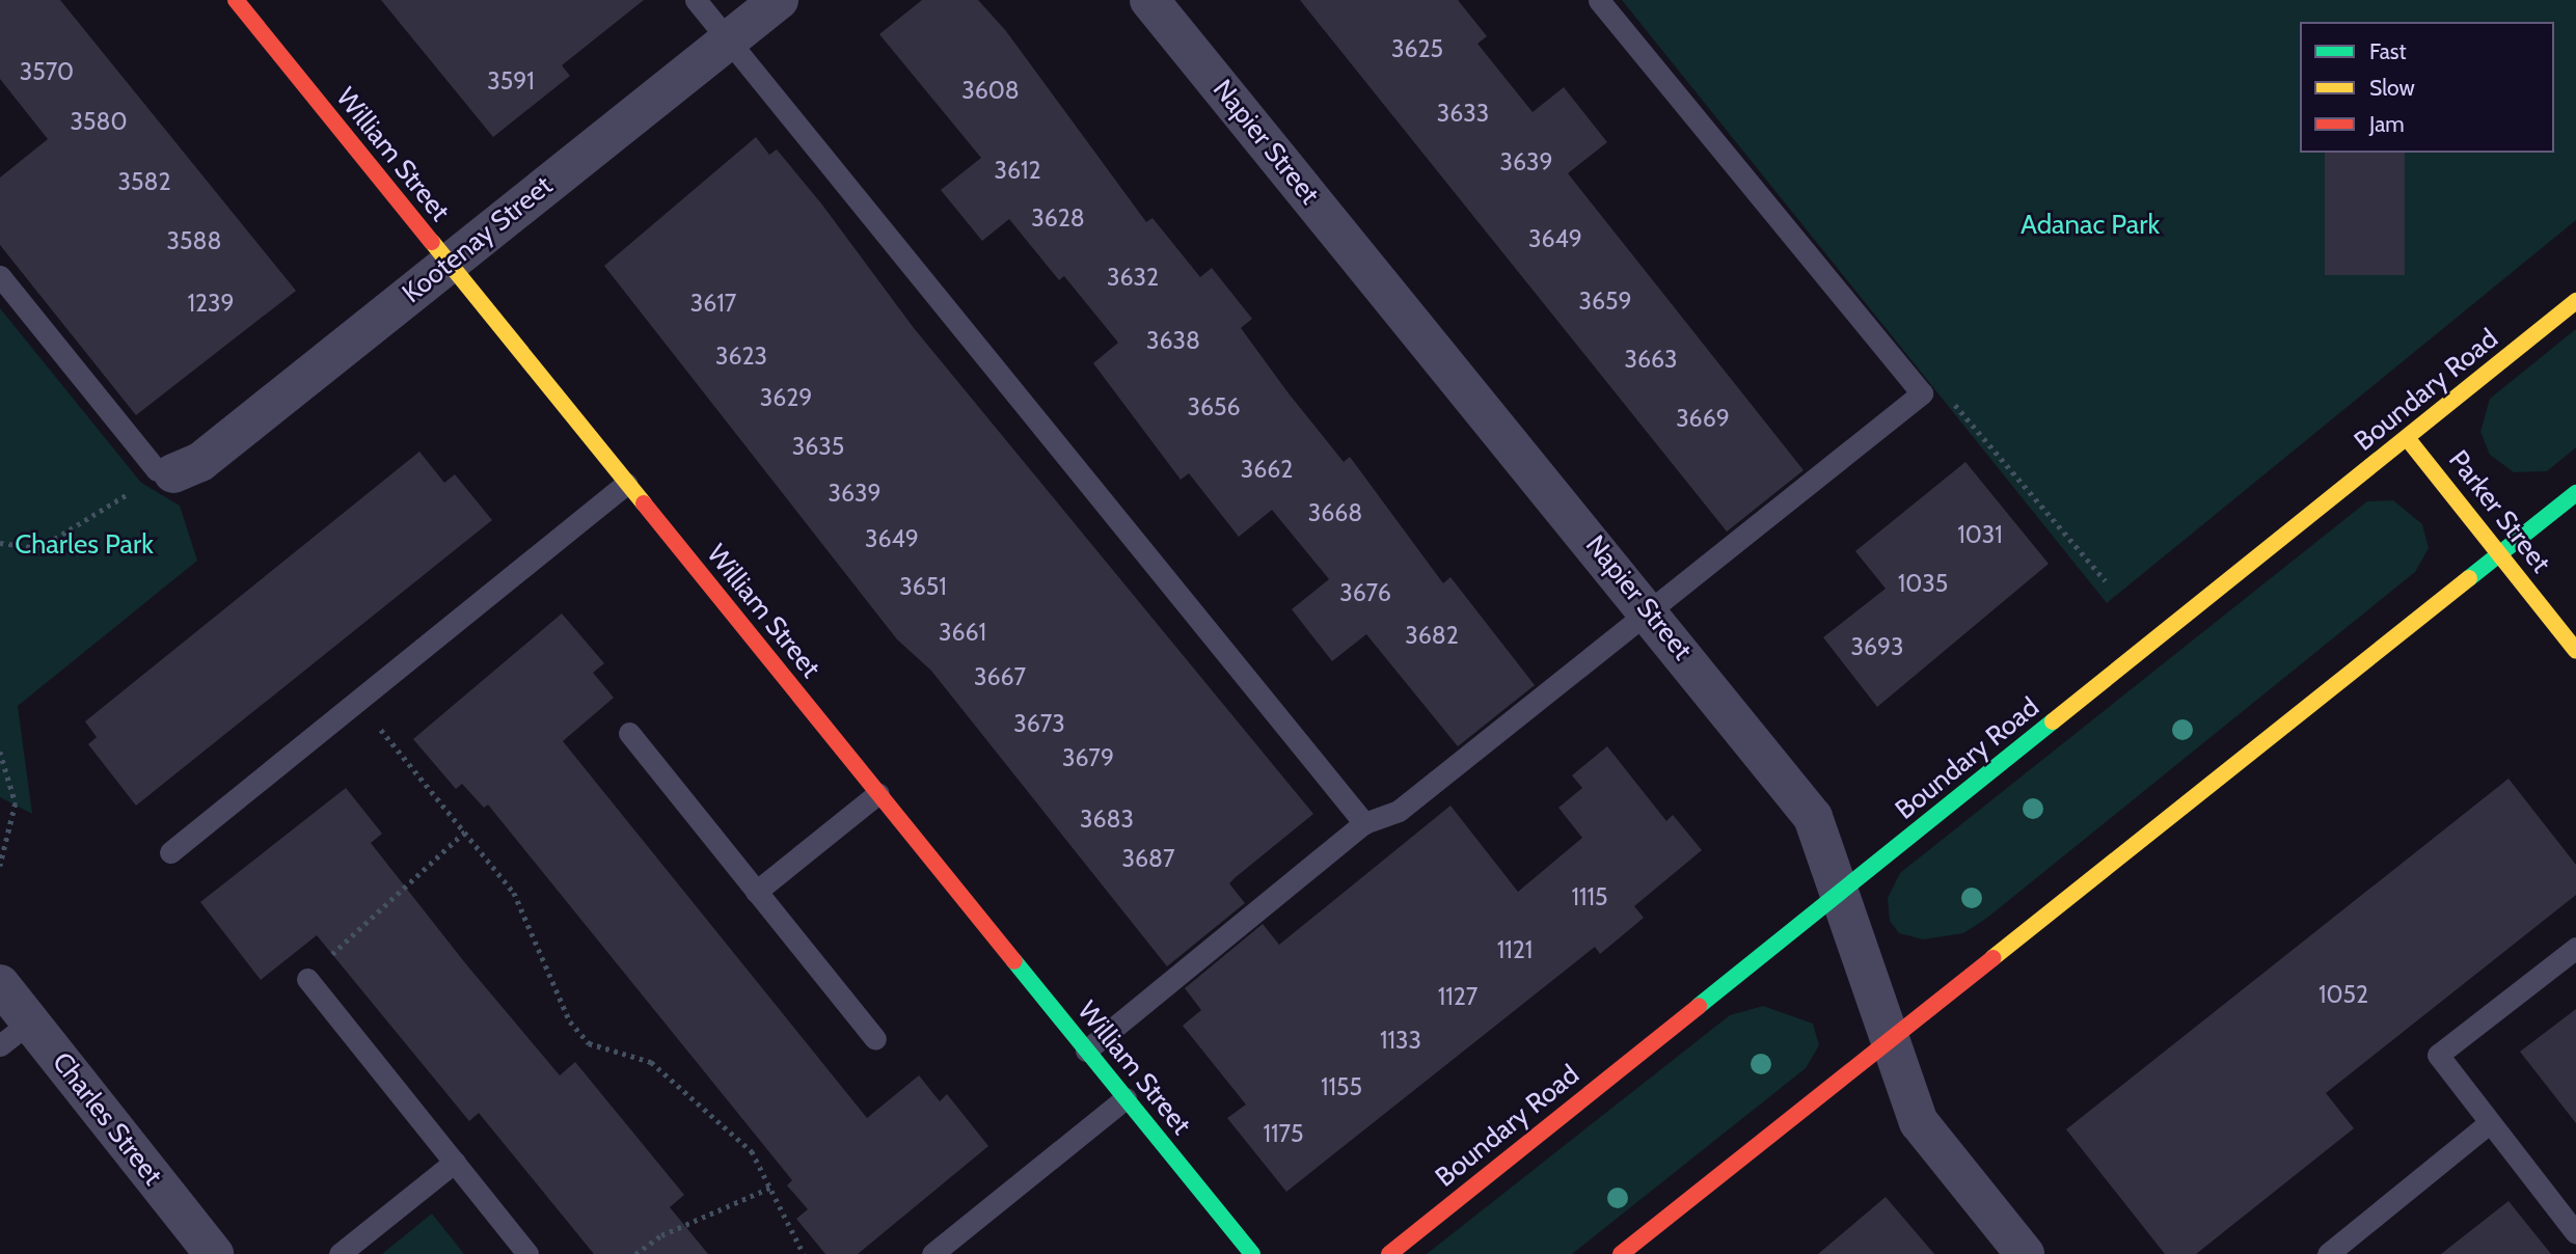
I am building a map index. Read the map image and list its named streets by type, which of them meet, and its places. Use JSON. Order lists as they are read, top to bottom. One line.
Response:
{"streets":{"main road":["William Street","Boundary Road","Parker Street"],"street":["Napier Street","Kootenay Street","Charles Street"]},"crossings":[["Napier Street","Boundary Road"],["William Street","Kootenay Street"],["Boundary Road","Parker Street"]],"parks":["Adanac Park","Charles Park"],"house_numbers":["3625","3570","3591","3608","3633","3580","3639","3612","3582","3628","3649","3588","3632","3659","1239","3617","3638","3623","3663","3629","3656","3669","3635","3662","3639","3668","1031","3649","1035","3651","3676","3661","3682","3693","3667","3673","3679","3683","3687","1115","1121","1052","1127","1133","1155","1175"],"legend":["Fast","Slow","Jam"]}
